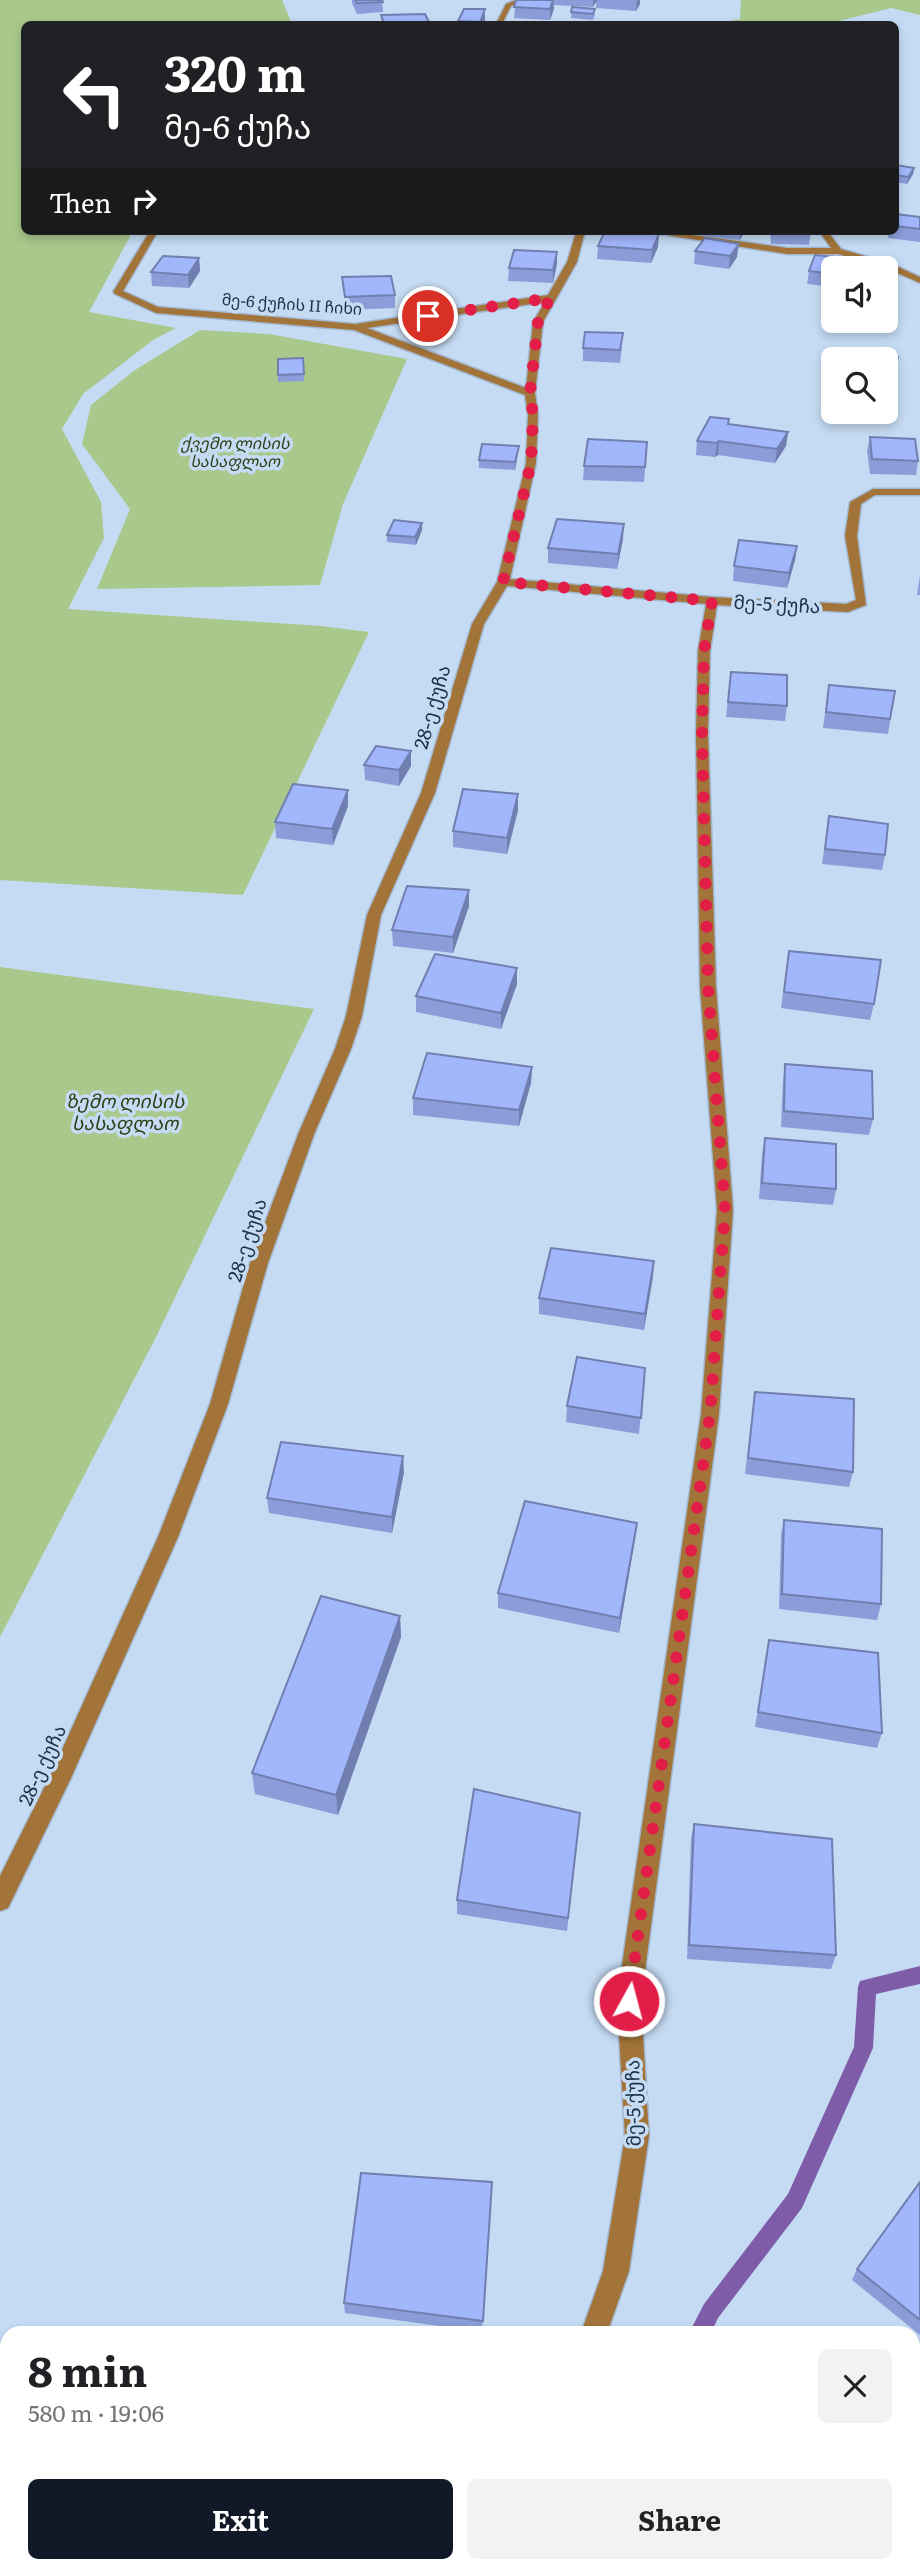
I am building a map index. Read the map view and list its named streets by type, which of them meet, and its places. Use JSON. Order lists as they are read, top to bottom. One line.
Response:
{"streets":{"street":["მე-6 ქუჩის II ჩიხი","მე-5 ქუჩა","28-ე ქუჩა"]},"crossings":[["მე-6 ქუჩის II ჩიხი","28-ე ქუჩა"]],"parks":["ქვემო ლისის სასაფლაო","ზემო ლისის სასაფლაო"],"page":{"turn":["320 m","მე-6 ქუჩა"],"then":"Then","heading":["8 min","580 m · 19:06"],"buttons":["Exit","Share"]}}
